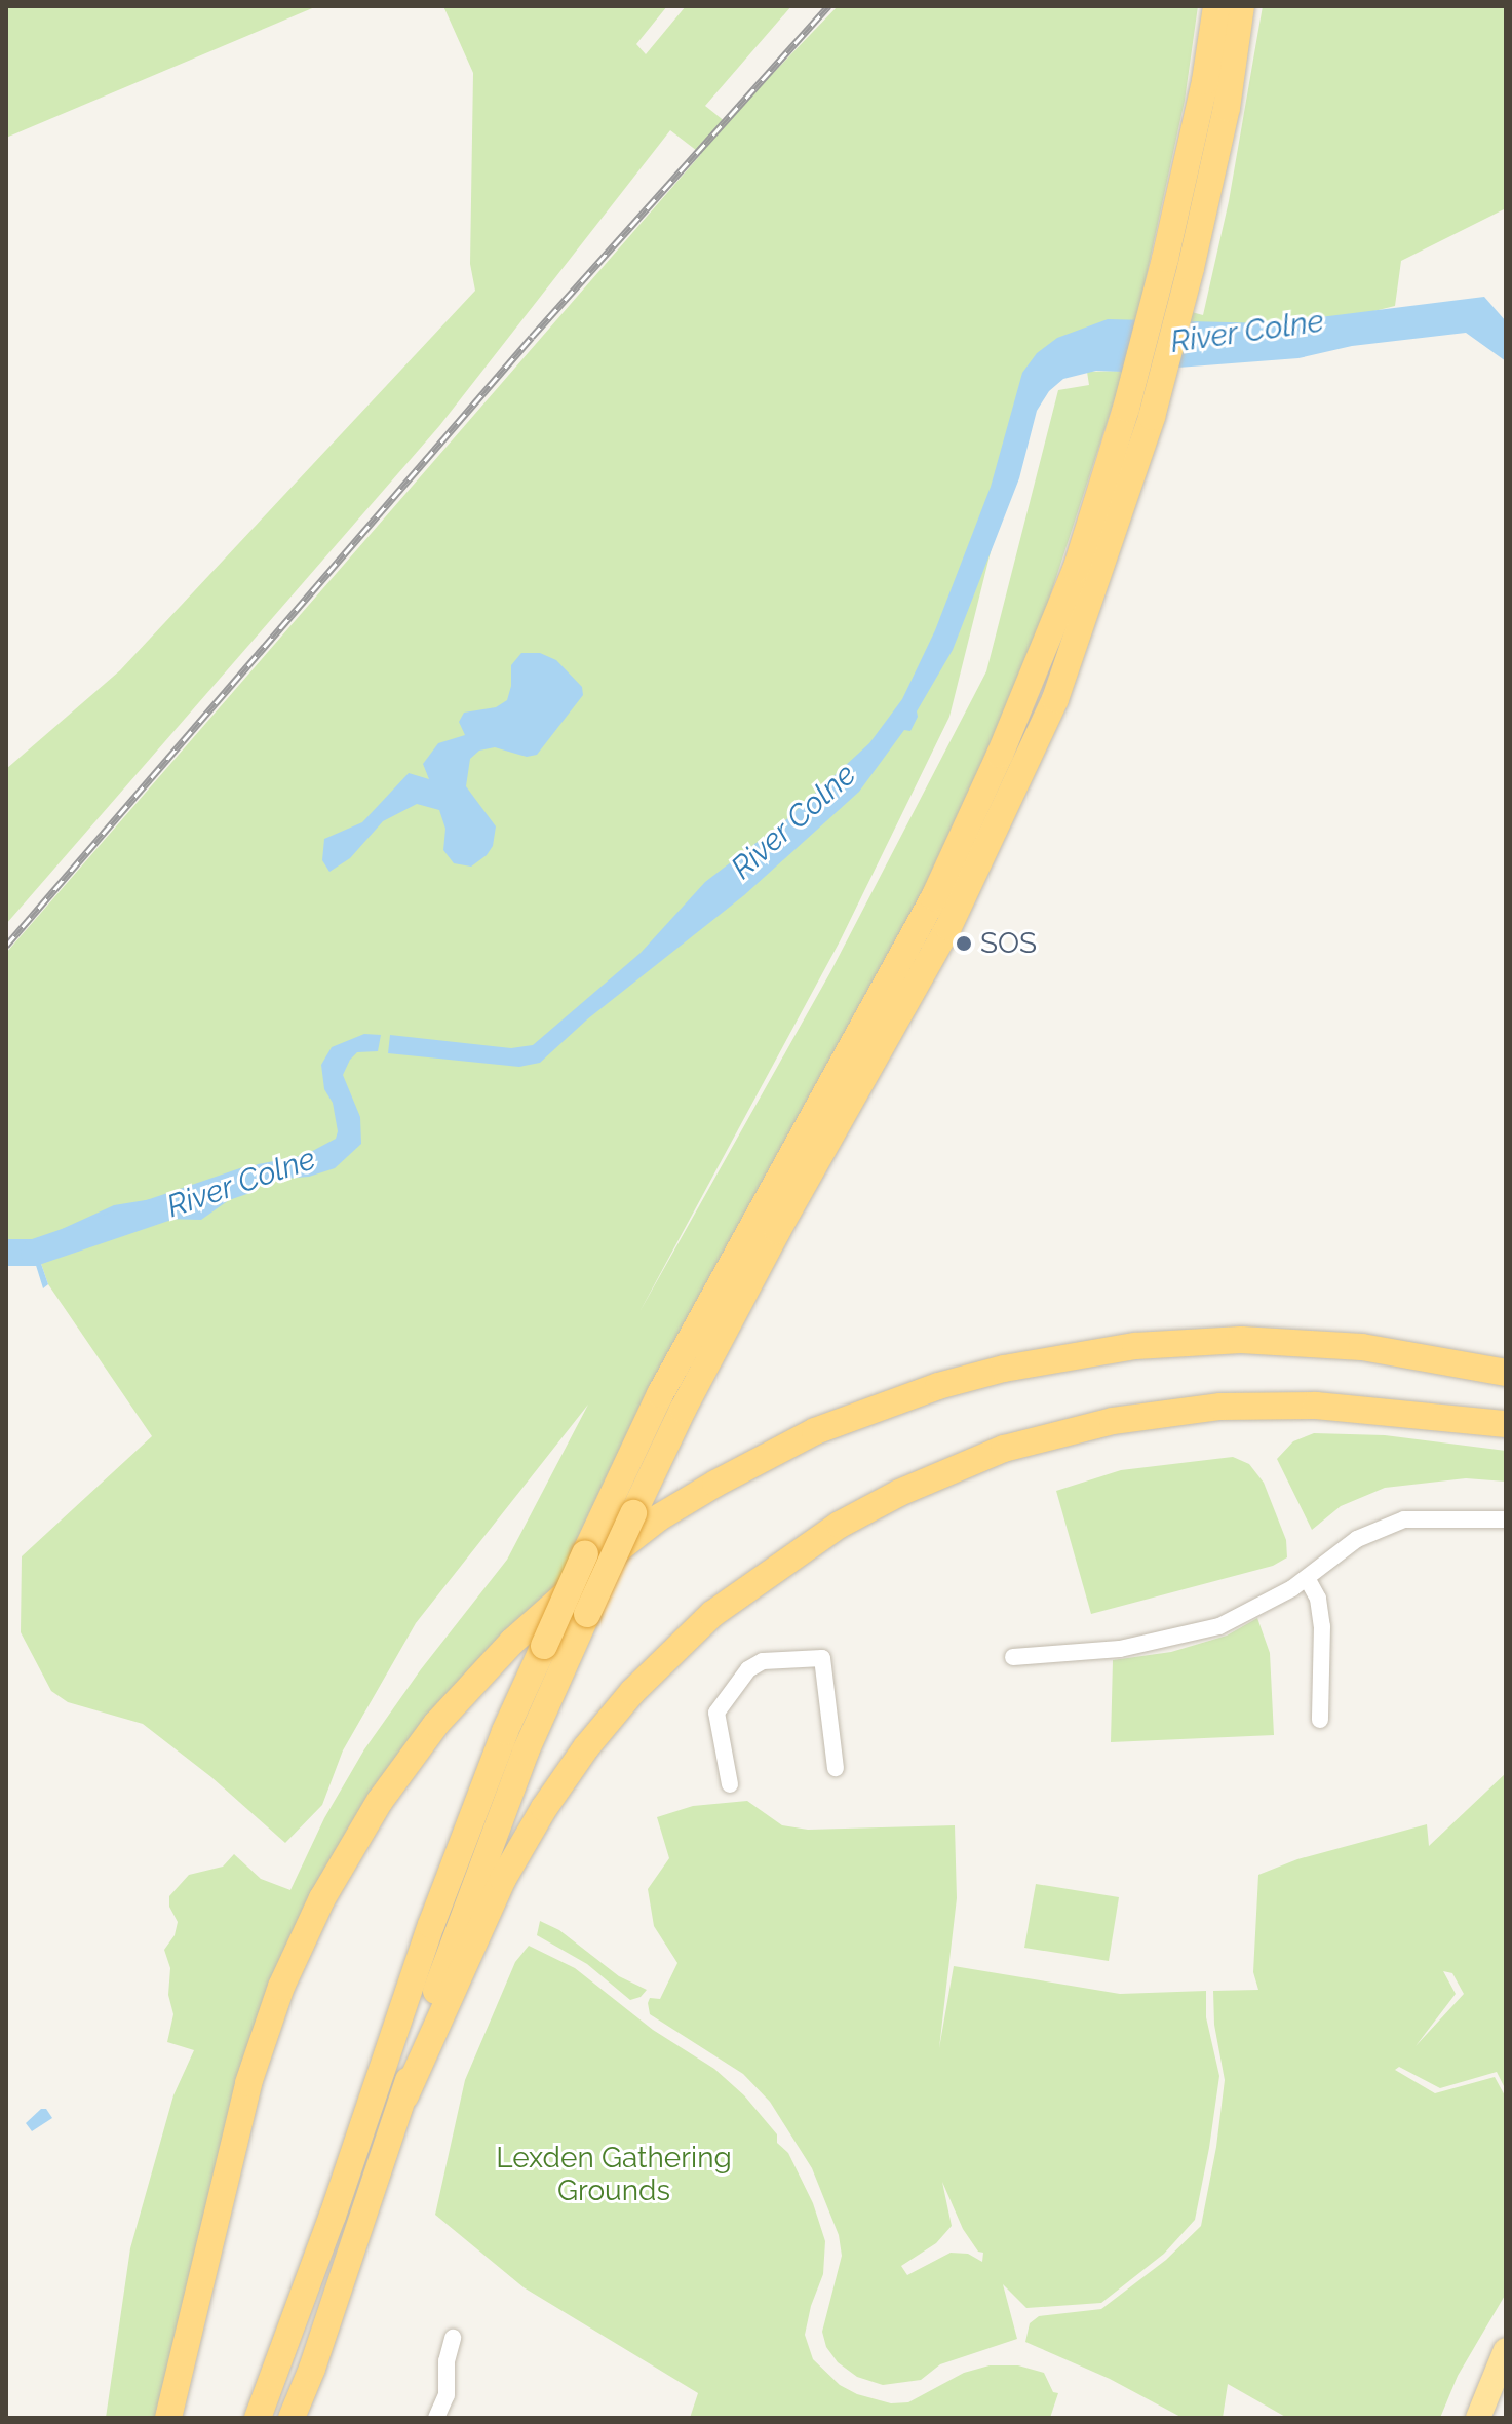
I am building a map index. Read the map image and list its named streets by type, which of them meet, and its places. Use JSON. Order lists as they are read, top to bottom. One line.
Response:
{"water":["River Colne"],"parks":["Lexden Gathering Grounds"],"places":["SOS"]}
